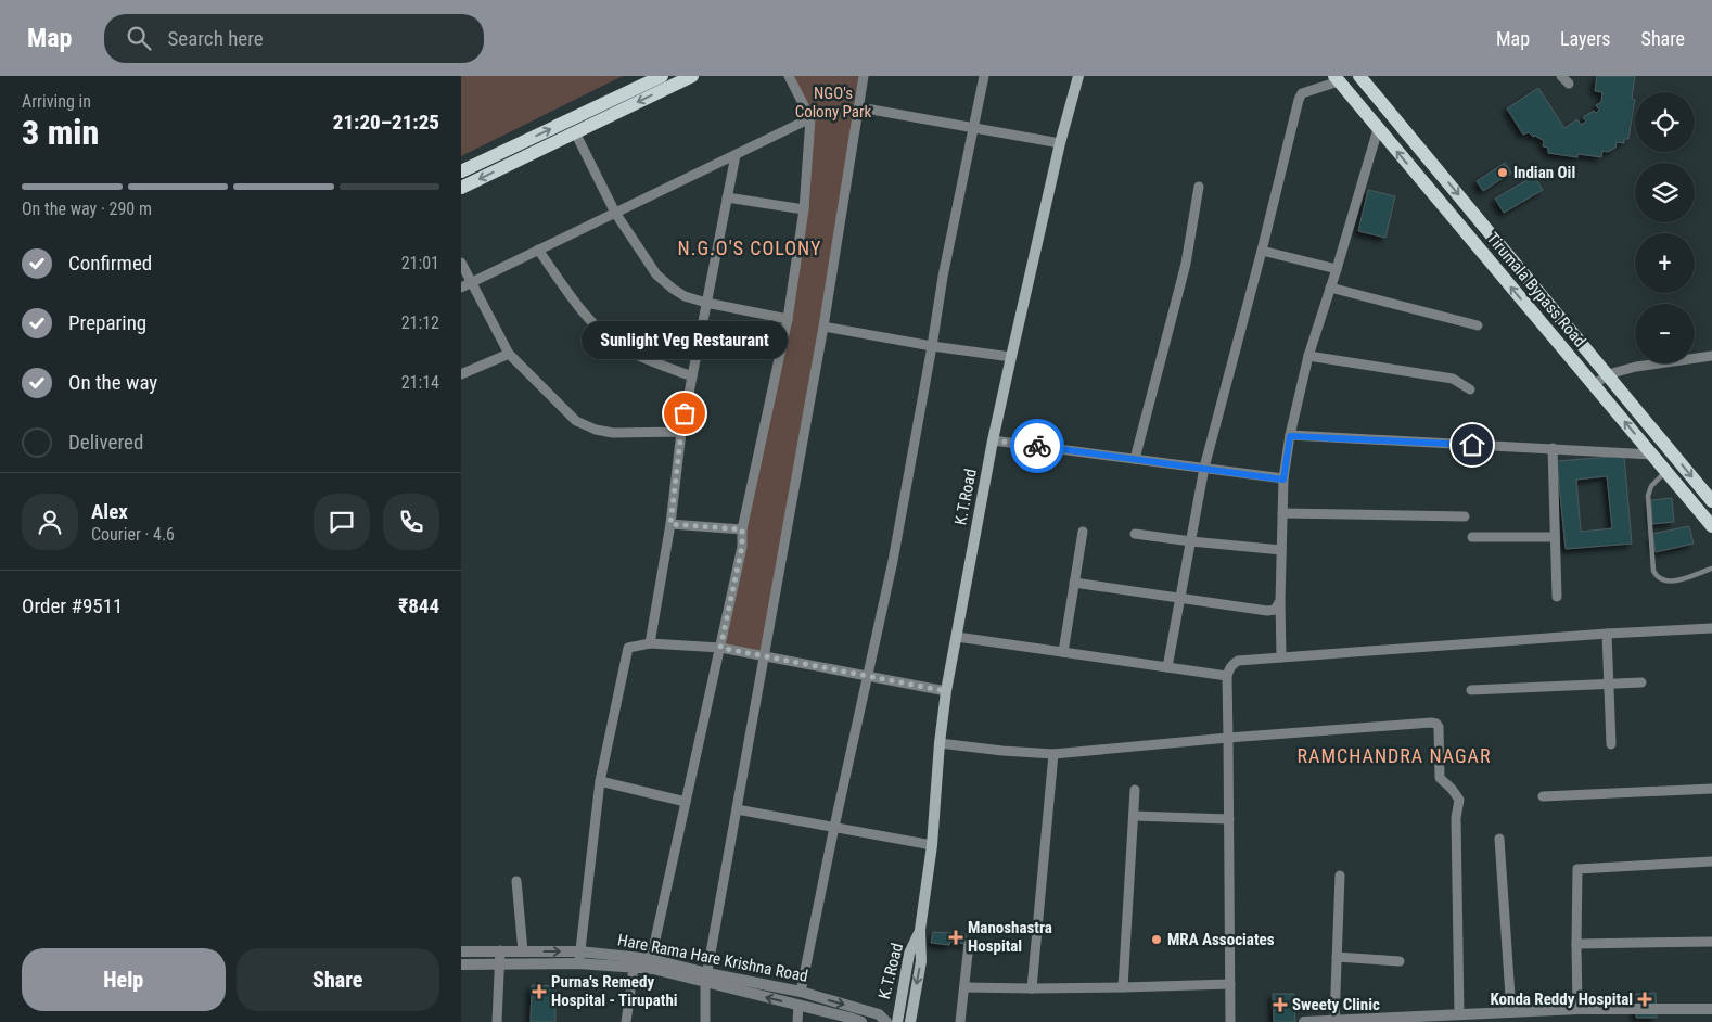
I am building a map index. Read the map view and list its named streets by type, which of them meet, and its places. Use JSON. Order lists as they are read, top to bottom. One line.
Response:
{"streets":{"main road":["Tirumala Bypass Road","K.T.Road"],"street":["Hare Rama Hare Krishna Road"]},"districts":["N.G.O'S COLONY","RAMCHANDRA NAGAR"],"parks":["NGO's Colony Park"],"places":{"other":["Indian Oil","Sunlight Veg Restaurant","MRA Associates"],"health":["Manoshastra Hospital","Purna's Remedy Hospital - Tirupathi","Konda Reddy Hospital","Sweety Clinic"]},"page":{"header":"Map","search":"Search here","nav":["Map","Layers","Share"],"heading":["3 min","Arriving in","21:20–21:25"],"panel":["Alex","Courier · 4.6","Order #9511","₹844"],"map_buttons":["+","−"],"bar":"On the way · 290 m","list":[["Confirmed","21:01"],["Preparing","21:12"],["On the way","21:14"],"Delivered"],"bubble":"Sunlight Veg Restaurant","buttons":["Help","Share"]}}
